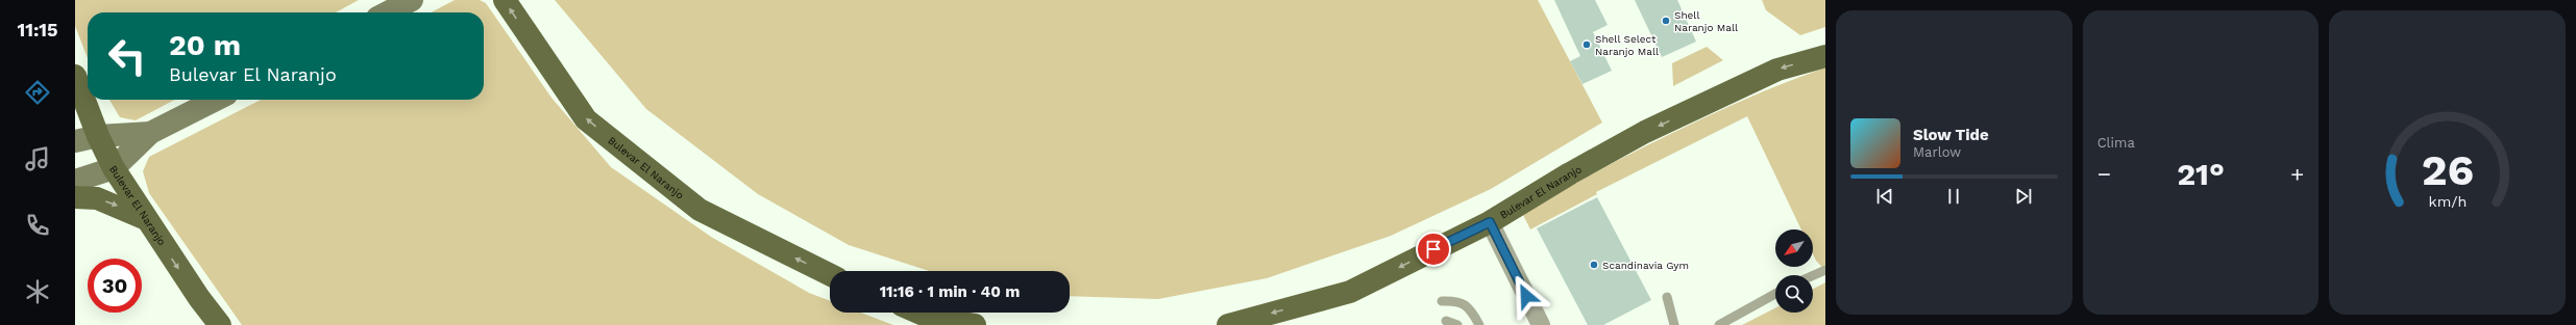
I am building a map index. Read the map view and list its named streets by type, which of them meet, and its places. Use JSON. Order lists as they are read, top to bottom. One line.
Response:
{"streets":{"main road":["Bulevar El Naranjo"]},"places":["Shell Naranjo Mall","Shell Select Naranjo Mall","Scandinavia Gym"],"north":"bottom left","page":{"tabs":"11:15","tile":"Clima","turn":["20 m","Bulevar El Naranjo"],"song":["Slow Tide","Marlow"],"heat":["−","21°","+"],"limit":"30","trip":"11:16 · 1 min · 40 m","gauge":["26","km/h"]}}
